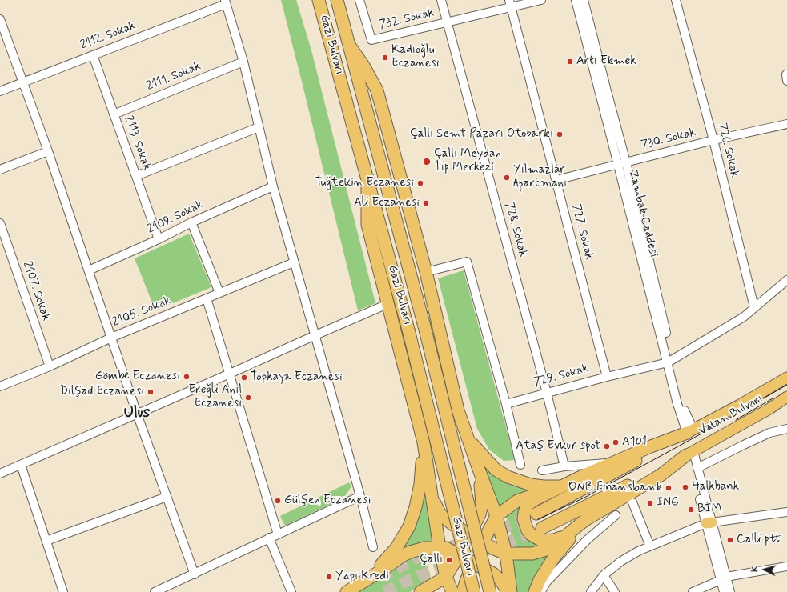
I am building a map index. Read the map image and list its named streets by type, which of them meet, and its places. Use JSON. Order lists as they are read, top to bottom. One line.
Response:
{"streets":{"highway":["Gazi Bulvarı"],"main road":["Vatan Bulvarı"],"street":["732. Sokak","2112. Sokak","2111. Sokak","730. Sokak","2113. Sokak","726. Sokak","Zambak Caddesi","2109. Sokak","728. Sokak","727. Sokak","2107. Sokak","2105. Sokak","729. Sokak"]},"crossings":[["732. Sokak","728. Sokak"],["732. Sokak","727. Sokak"],["2112. Sokak","2113. Sokak"],["2111. Sokak","2113. Sokak"],["730. Sokak","726. Sokak"],["730. Sokak","Zambak Caddesi"],["730. Sokak","727. Sokak"],["2113. Sokak","2109. Sokak"],["726. Sokak","729. Sokak"],["Zambak Caddesi","729. Sokak"],["728. Sokak","729. Sokak"],["727. Sokak","729. Sokak"],["2107. Sokak","2105. Sokak"]],"districts":["Ulus"],"places":["Kadıoğlu Eczanesi","Artı Ekmek","Çallı Semt Pazarı Otoparkı","Çallı Meydan Tıp Merkezi","Yılmazlar Apartmanı","Tuğtekin Eczanesi","Ali Eczanesi","Gömbe Eczanesi","Topkaya Eczanesi","Dilşad Eczanesi","Ereğli Anıl Eczanesi","A101","Ataş Evkur spot","Halkbank","QNB Finansbank","Gülşen Eczanesi","ING","BİM","Calli ptt","Çallı","Yapı Kredi"],"north":"left"}
